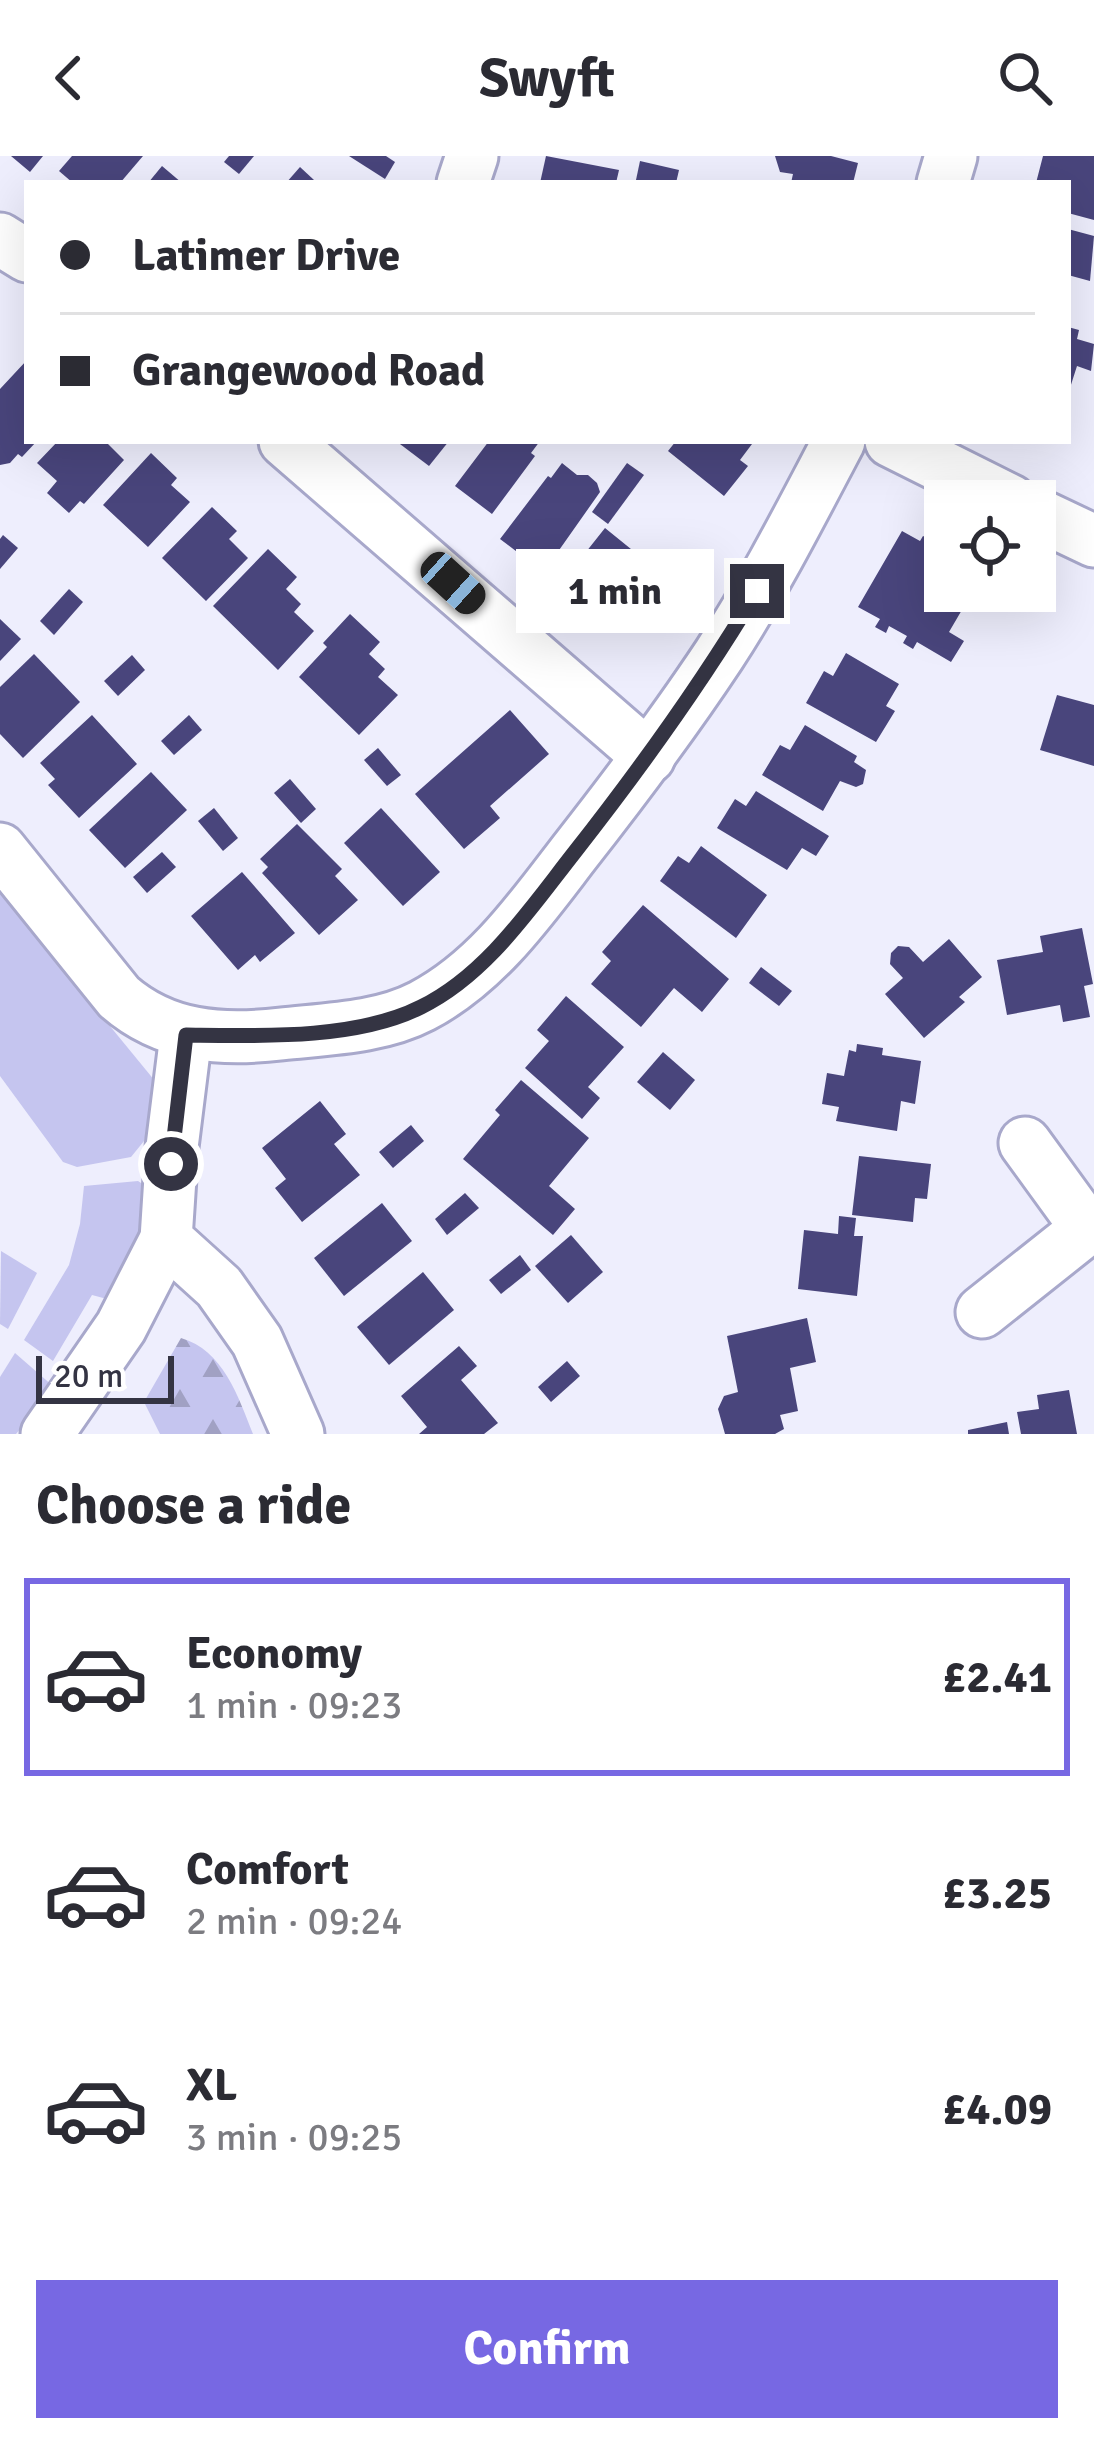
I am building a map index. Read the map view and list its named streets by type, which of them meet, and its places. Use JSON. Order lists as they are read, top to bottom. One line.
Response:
{"scale_bar":"20 m","page":{"header":"Swyft","banner":["Latimer Drive","Grangewood Road"],"bubble":"1 min","scale":"20 m","heading":"Choose a ride","list":[{"name":"Economy","note":"1 min · 09:23","value":"£2.41"},{"name":"Comfort","note":"2 min · 09:24","value":"£3.25"},{"name":"XL","note":"3 min · 09:25","value":"£4.09"}],"buttons":"Confirm"}}
